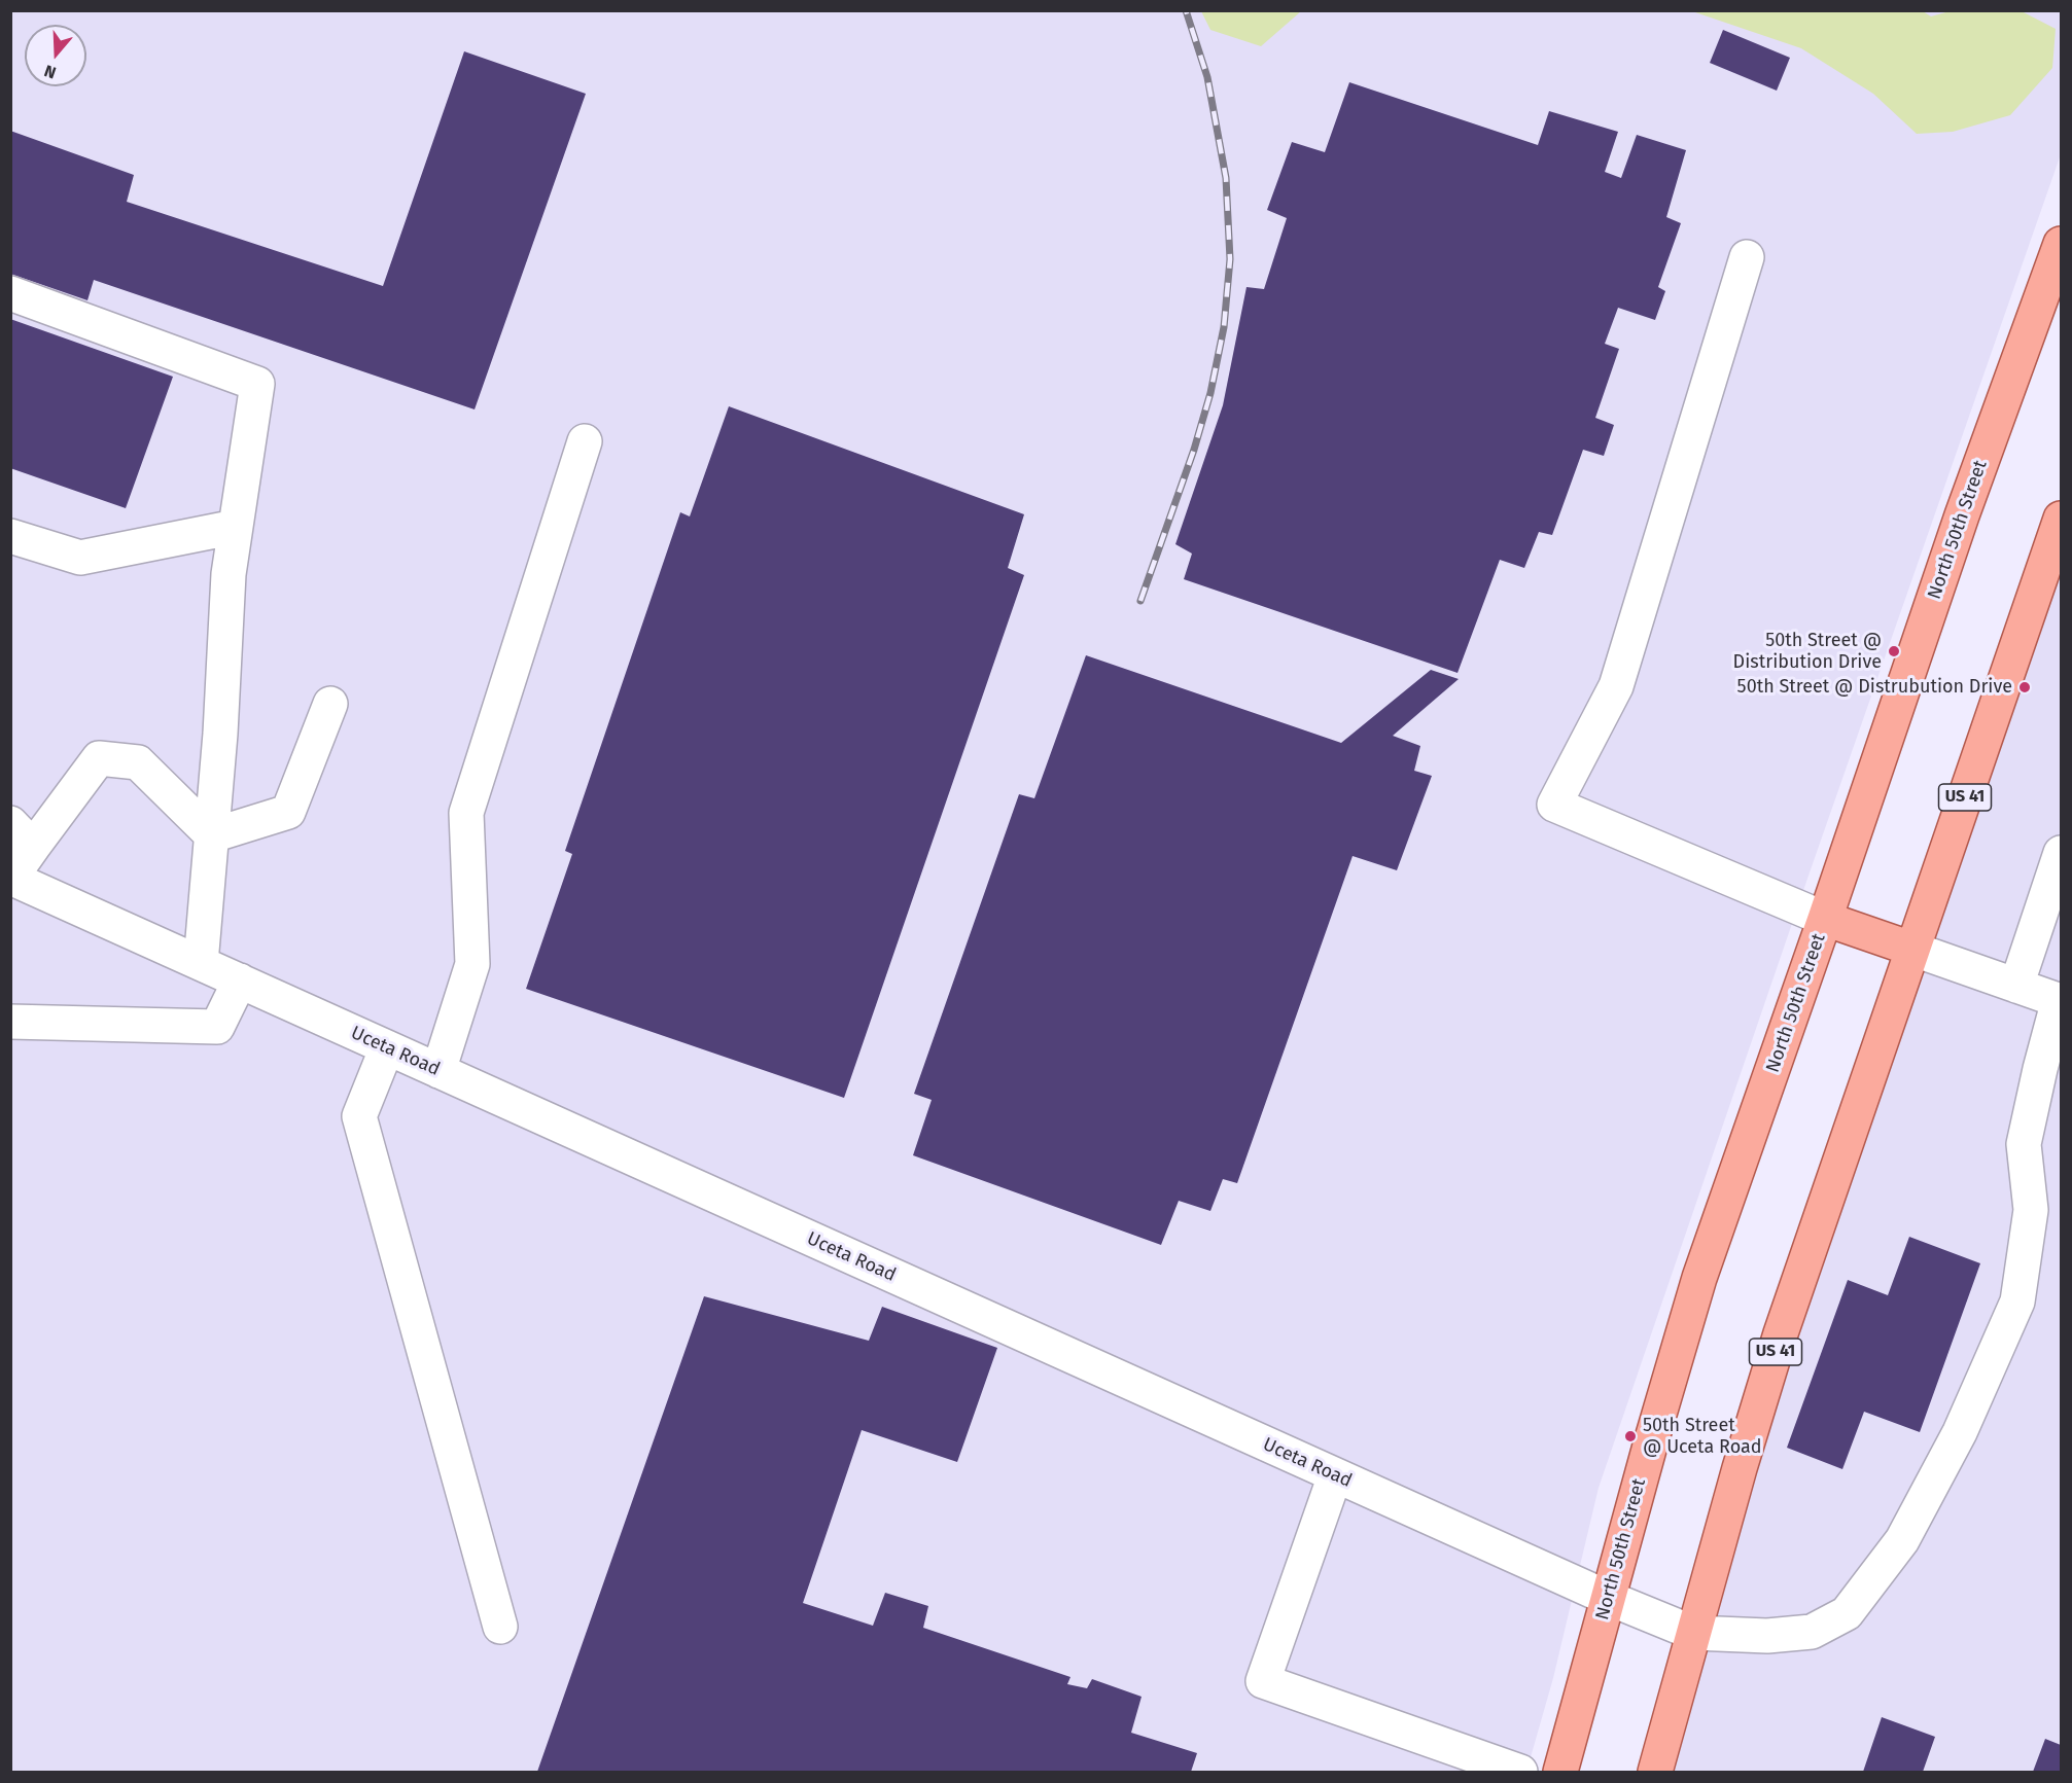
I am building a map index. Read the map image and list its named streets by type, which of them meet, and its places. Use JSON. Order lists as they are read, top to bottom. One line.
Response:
{"streets":{"main road":["North 50th Street","US 41"],"street":["Uceta Road"]},"crossings":[["North 50th Street","Uceta Road"],["US 41","Uceta Road"]],"places":["50th Street @ Distribution Drive","50th Street @ Distrubution Drive","50th Street @ Uceta Road"],"north":"bottom"}
